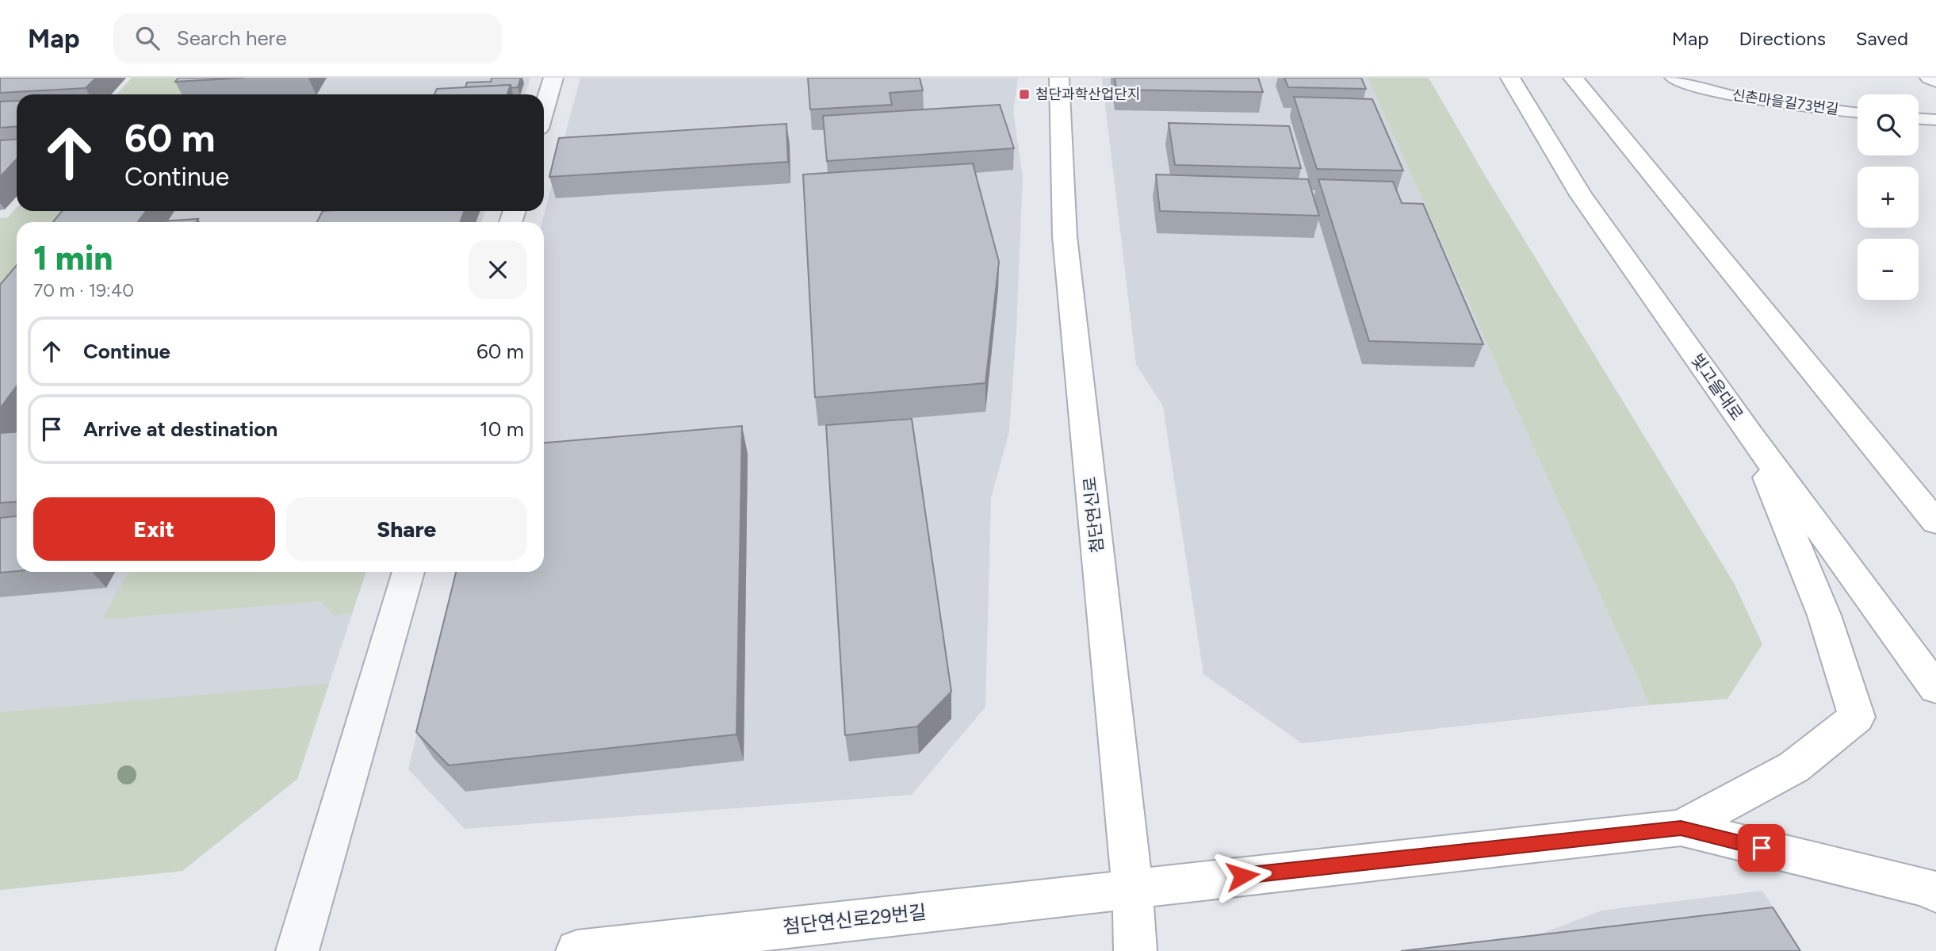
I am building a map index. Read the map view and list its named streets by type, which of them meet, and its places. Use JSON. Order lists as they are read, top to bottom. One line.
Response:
{"streets":{"street":["빛고을대로","첨단연신로","첨단연신로29번길"],"lane":["신촌마을길73번길"]},"crossings":[["첨단연신로","첨단연신로29번길"]],"places":{"transit":["첨단과학산업단지"]},"page":{"header":"Map","search":"Search here","nav":["Map","Directions","Saved"],"map_buttons":["+","−"],"turn":["60 m","Continue"],"heading":["1 min","70 m · 19:40"],"list":[{"name":"Continue","value":"60 m"},{"name":"Arrive at destination","value":"10 m"}],"buttons":["Exit","Share"]}}
